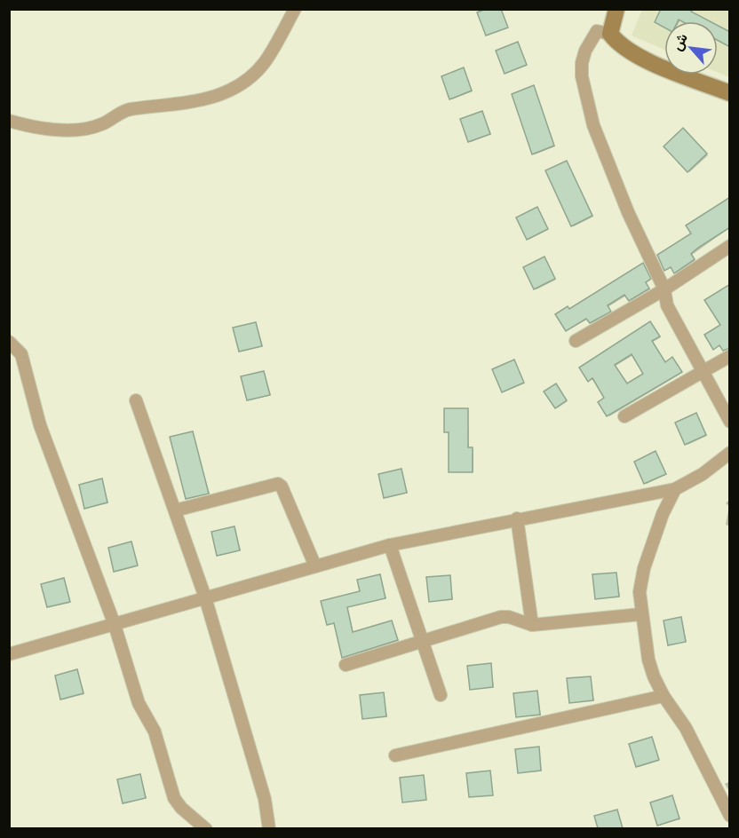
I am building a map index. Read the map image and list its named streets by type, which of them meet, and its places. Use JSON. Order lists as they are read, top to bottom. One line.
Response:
{"north":"top left"}
